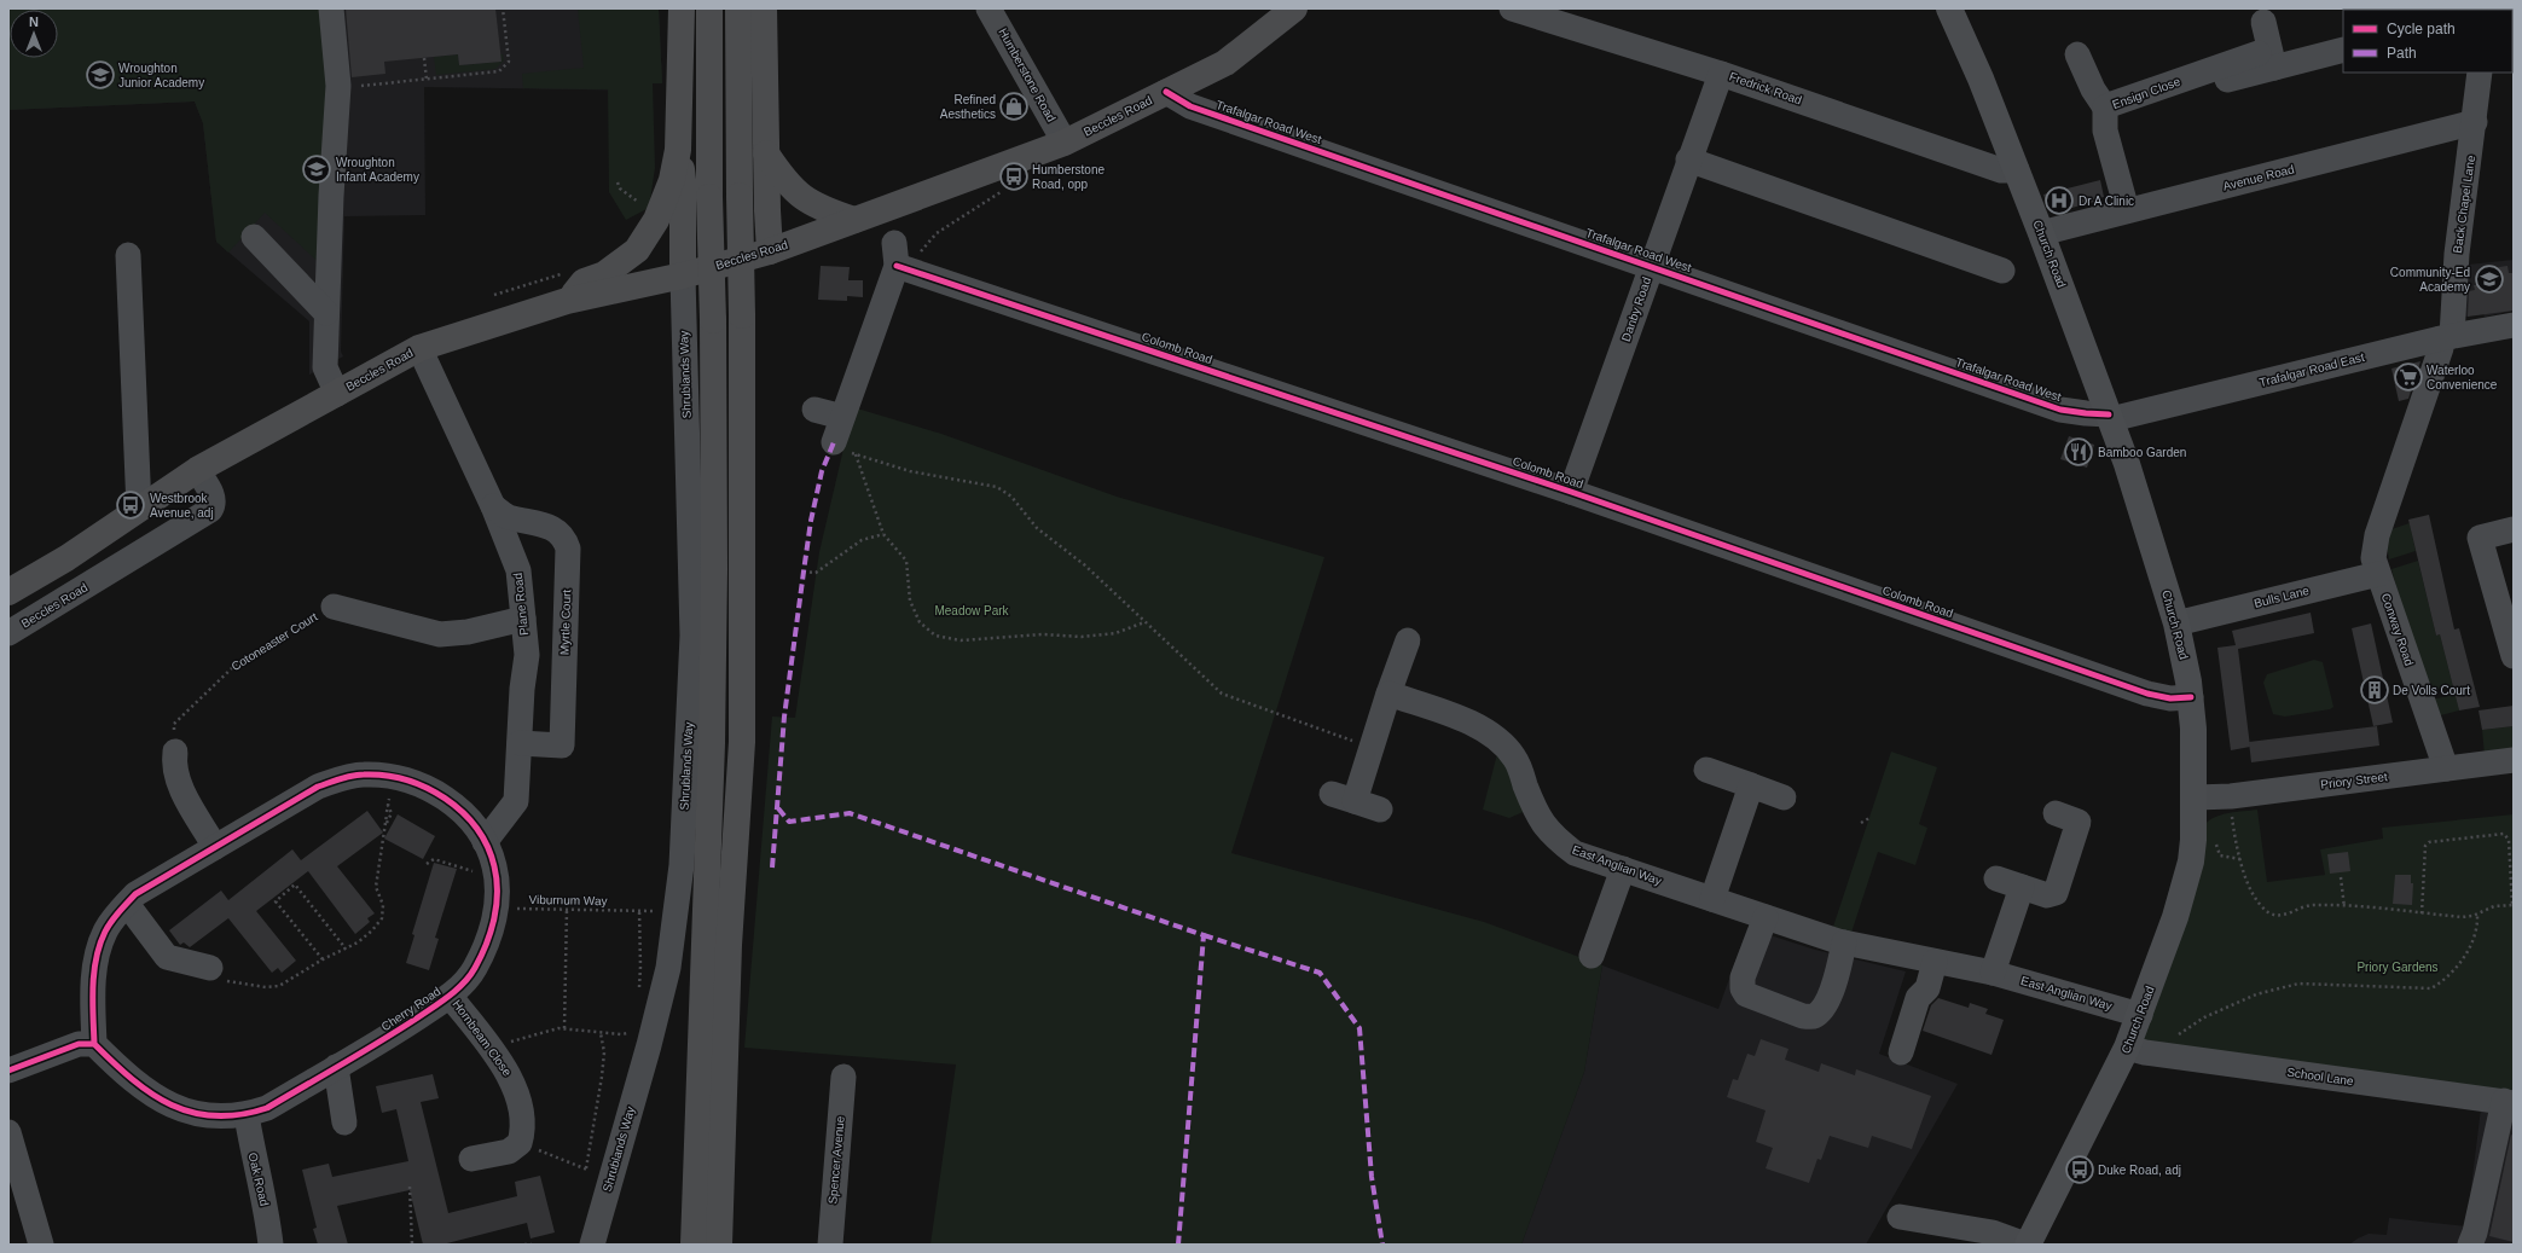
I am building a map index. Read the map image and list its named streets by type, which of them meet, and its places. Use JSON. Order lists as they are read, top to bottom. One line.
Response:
{"streets":{"highway":["Beccles Road"],"main road":["Church Road"],"street":["Humberstone Road","Fredrick Road","Ensign Close","Trafalgar Road West","Avenue Road","Back Chapel Lane","Danby Road","Colomb Road","Trafalgar Road East","Shrublands Way","Bulls Lane","Plane Road","Myrtle Court","Conway Road","Priory Street","East Anglian Way","Cherry Road","Hornbeam Close","School Lane","Spencer Avenue","Oak Road"],"path":["Cotoneaster Court","Viburnum Way"]},"crossings":[["Humberstone Road","Beccles Road"],["Fredrick Road","Church Road"],["Fredrick Road","Danby Road"],["Ensign Close","Avenue Road"],["Beccles Road","Trafalgar Road West"],["Beccles Road","Shrublands Way"],["Beccles Road","Plane Road"],["Trafalgar Road West","Church Road"],["Trafalgar Road West","Danby Road"],["Trafalgar Road West","Trafalgar Road East"],["Avenue Road","Back Chapel Lane"],["Avenue Road","Church Road"],["Back Chapel Lane","Trafalgar Road East"],["Back Chapel Lane","Bulls Lane"],["Back Chapel Lane","Conway Road"],["Church Road","Colomb Road"],["Church Road","Trafalgar Road East"],["Church Road","Priory Street"],["Church Road","East Anglian Way"],["Church Road","School Lane"],["Danby Road","Colomb Road"],["Bulls Lane","Conway Road"],["Plane Road","Myrtle Court"],["Plane Road","Cherry Road"],["Conway Road","Priory Street"],["Viburnum Way","Cherry Road"],["Cherry Road","Hornbeam Close"],["Cherry Road","Oak Road"]],"parks":["Meadow Park","Priory Gardens"],"places":{"school or university":["Wroughton Junior Academy","Wroughton Infant Academy","Community-Ed Academy"],"shop":["Refined Aesthetics"],"bus stop":["Humberstone Road, opp","Westbrook Avenue, adj","Duke Road, adj"],"hospital":["Dr A Clinic"],"supermarket":["Waterloo Convenience"],"restaurant":["Bamboo Garden"],"building":["De Volls Court"]},"legend":["Cycle path","Path"],"north":"top"}
